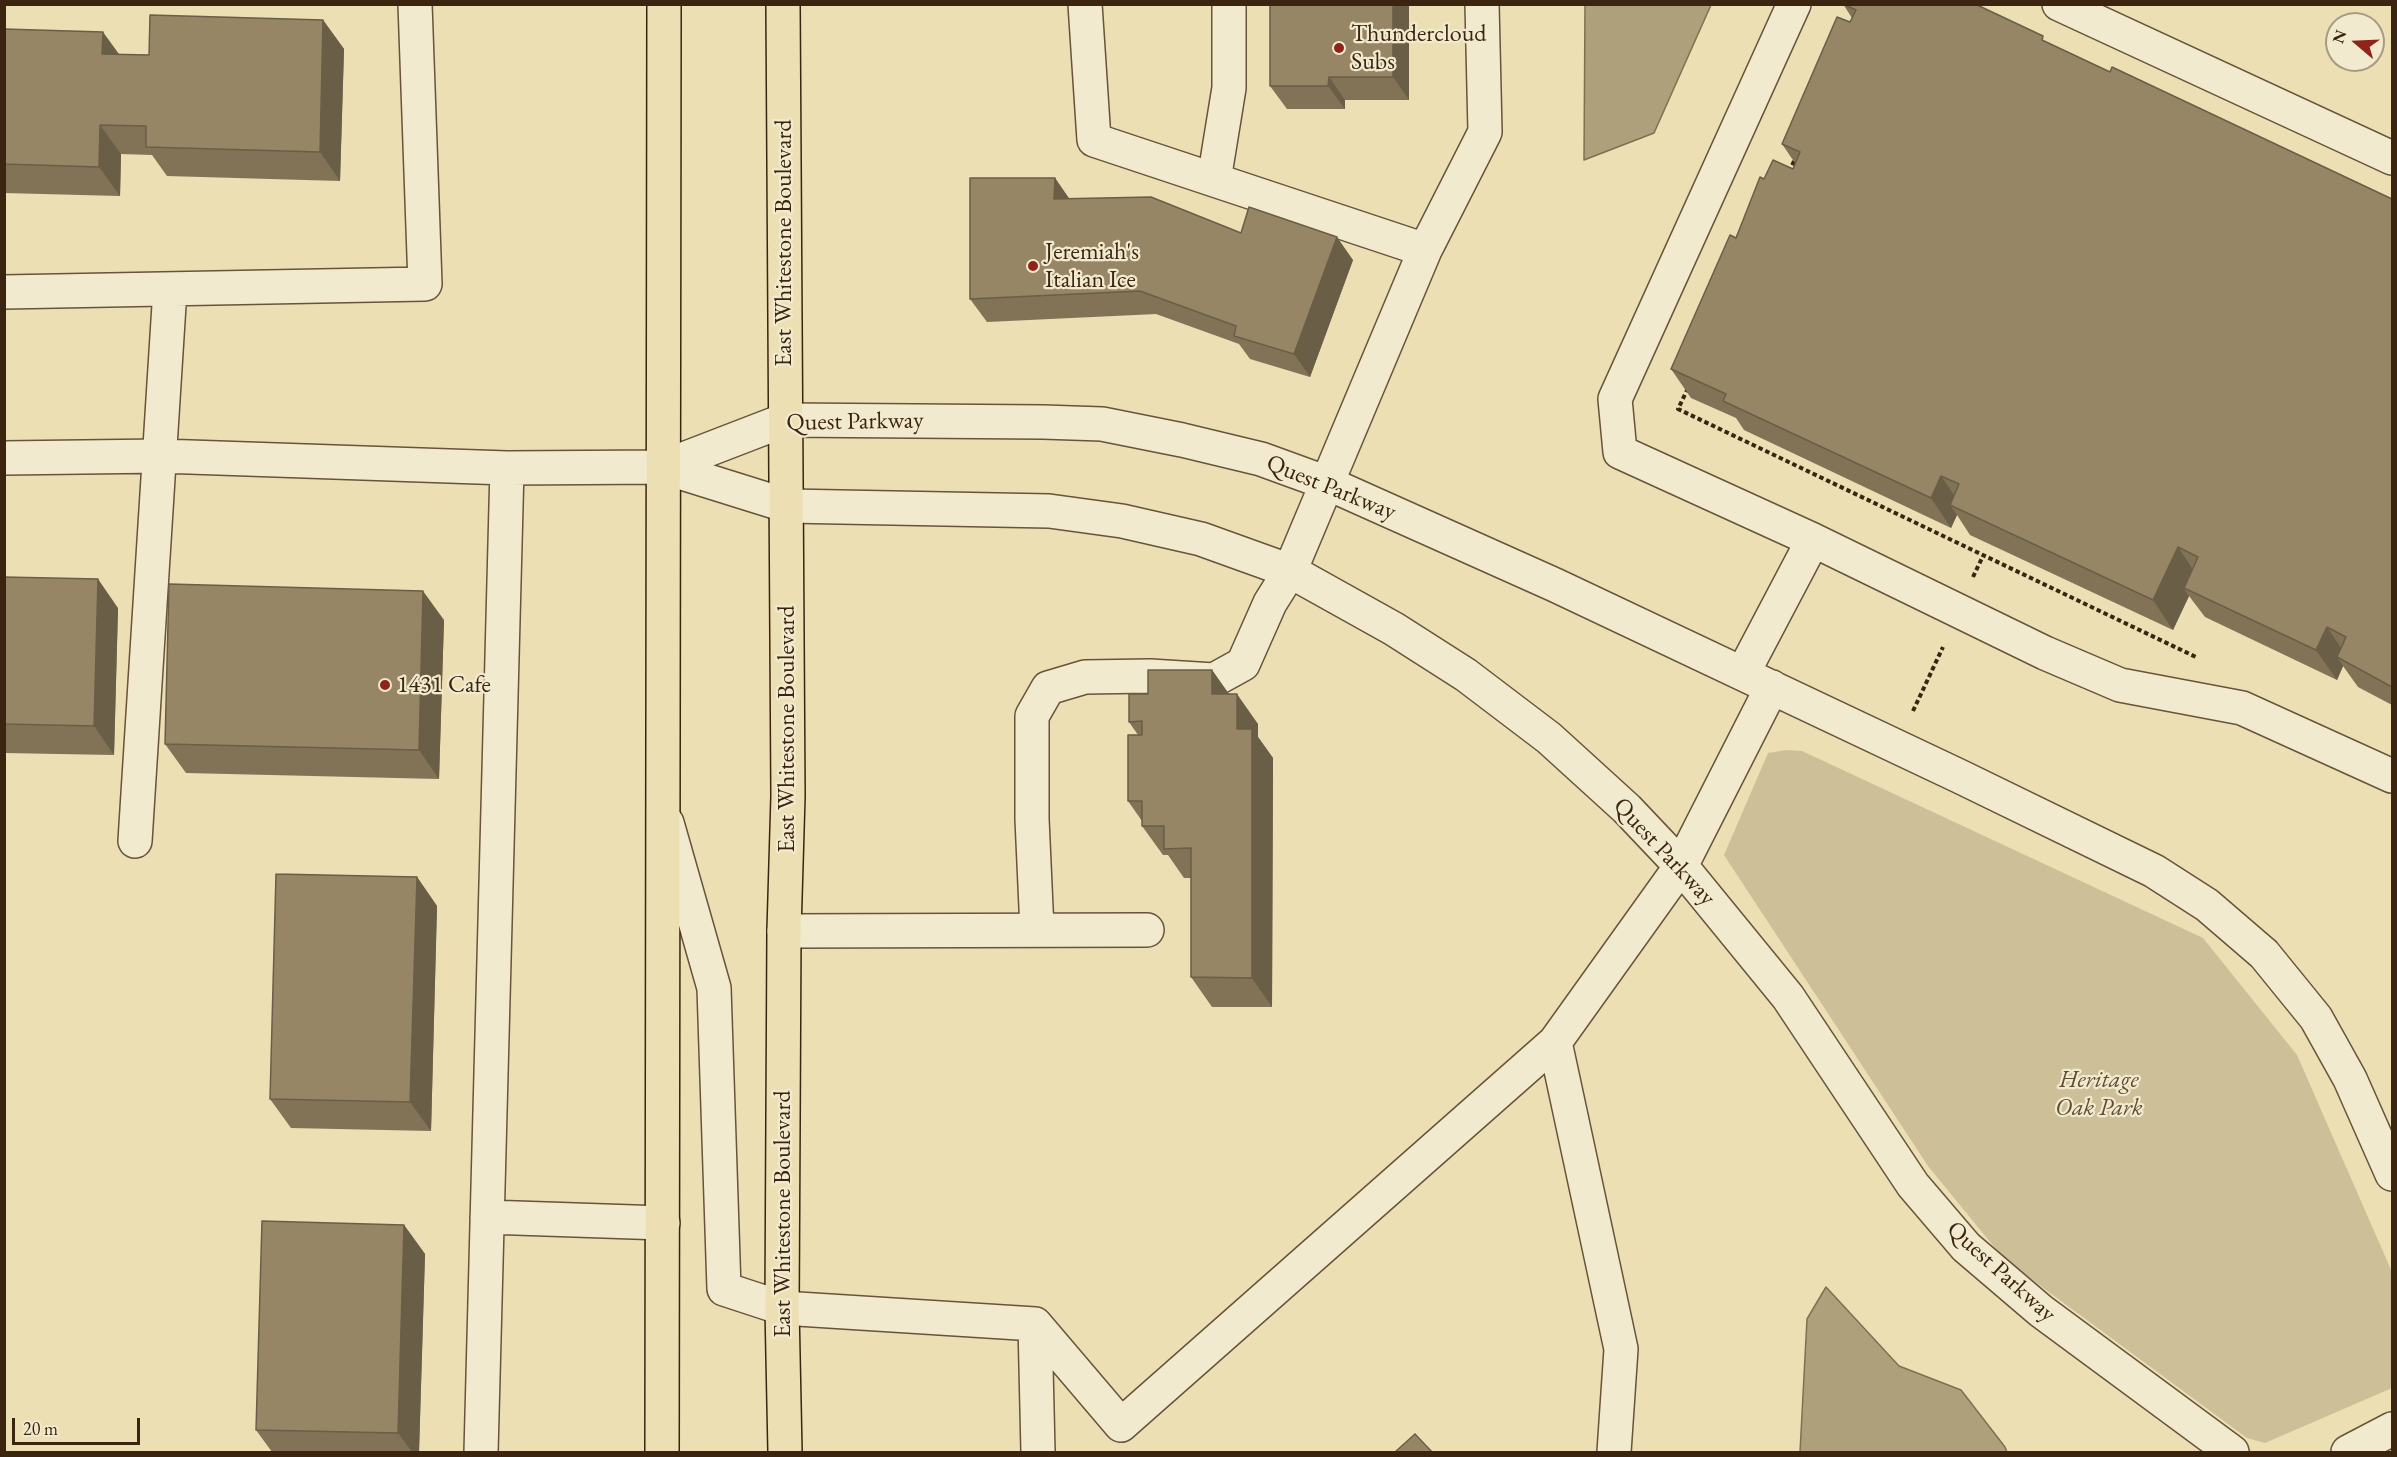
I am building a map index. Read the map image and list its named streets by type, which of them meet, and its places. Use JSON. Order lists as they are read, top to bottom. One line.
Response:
{"streets":{"main road":["East Whitestone Boulevard"],"street":["Quest Parkway"]},"crossings":[["East Whitestone Boulevard","Quest Parkway"]],"parks":["Heritage Oak Park"],"places":["Thundercloud Subs","Jeremiah's Italian Ice","1431 Cafe"],"scale_bar":"20 m","north":"left"}
